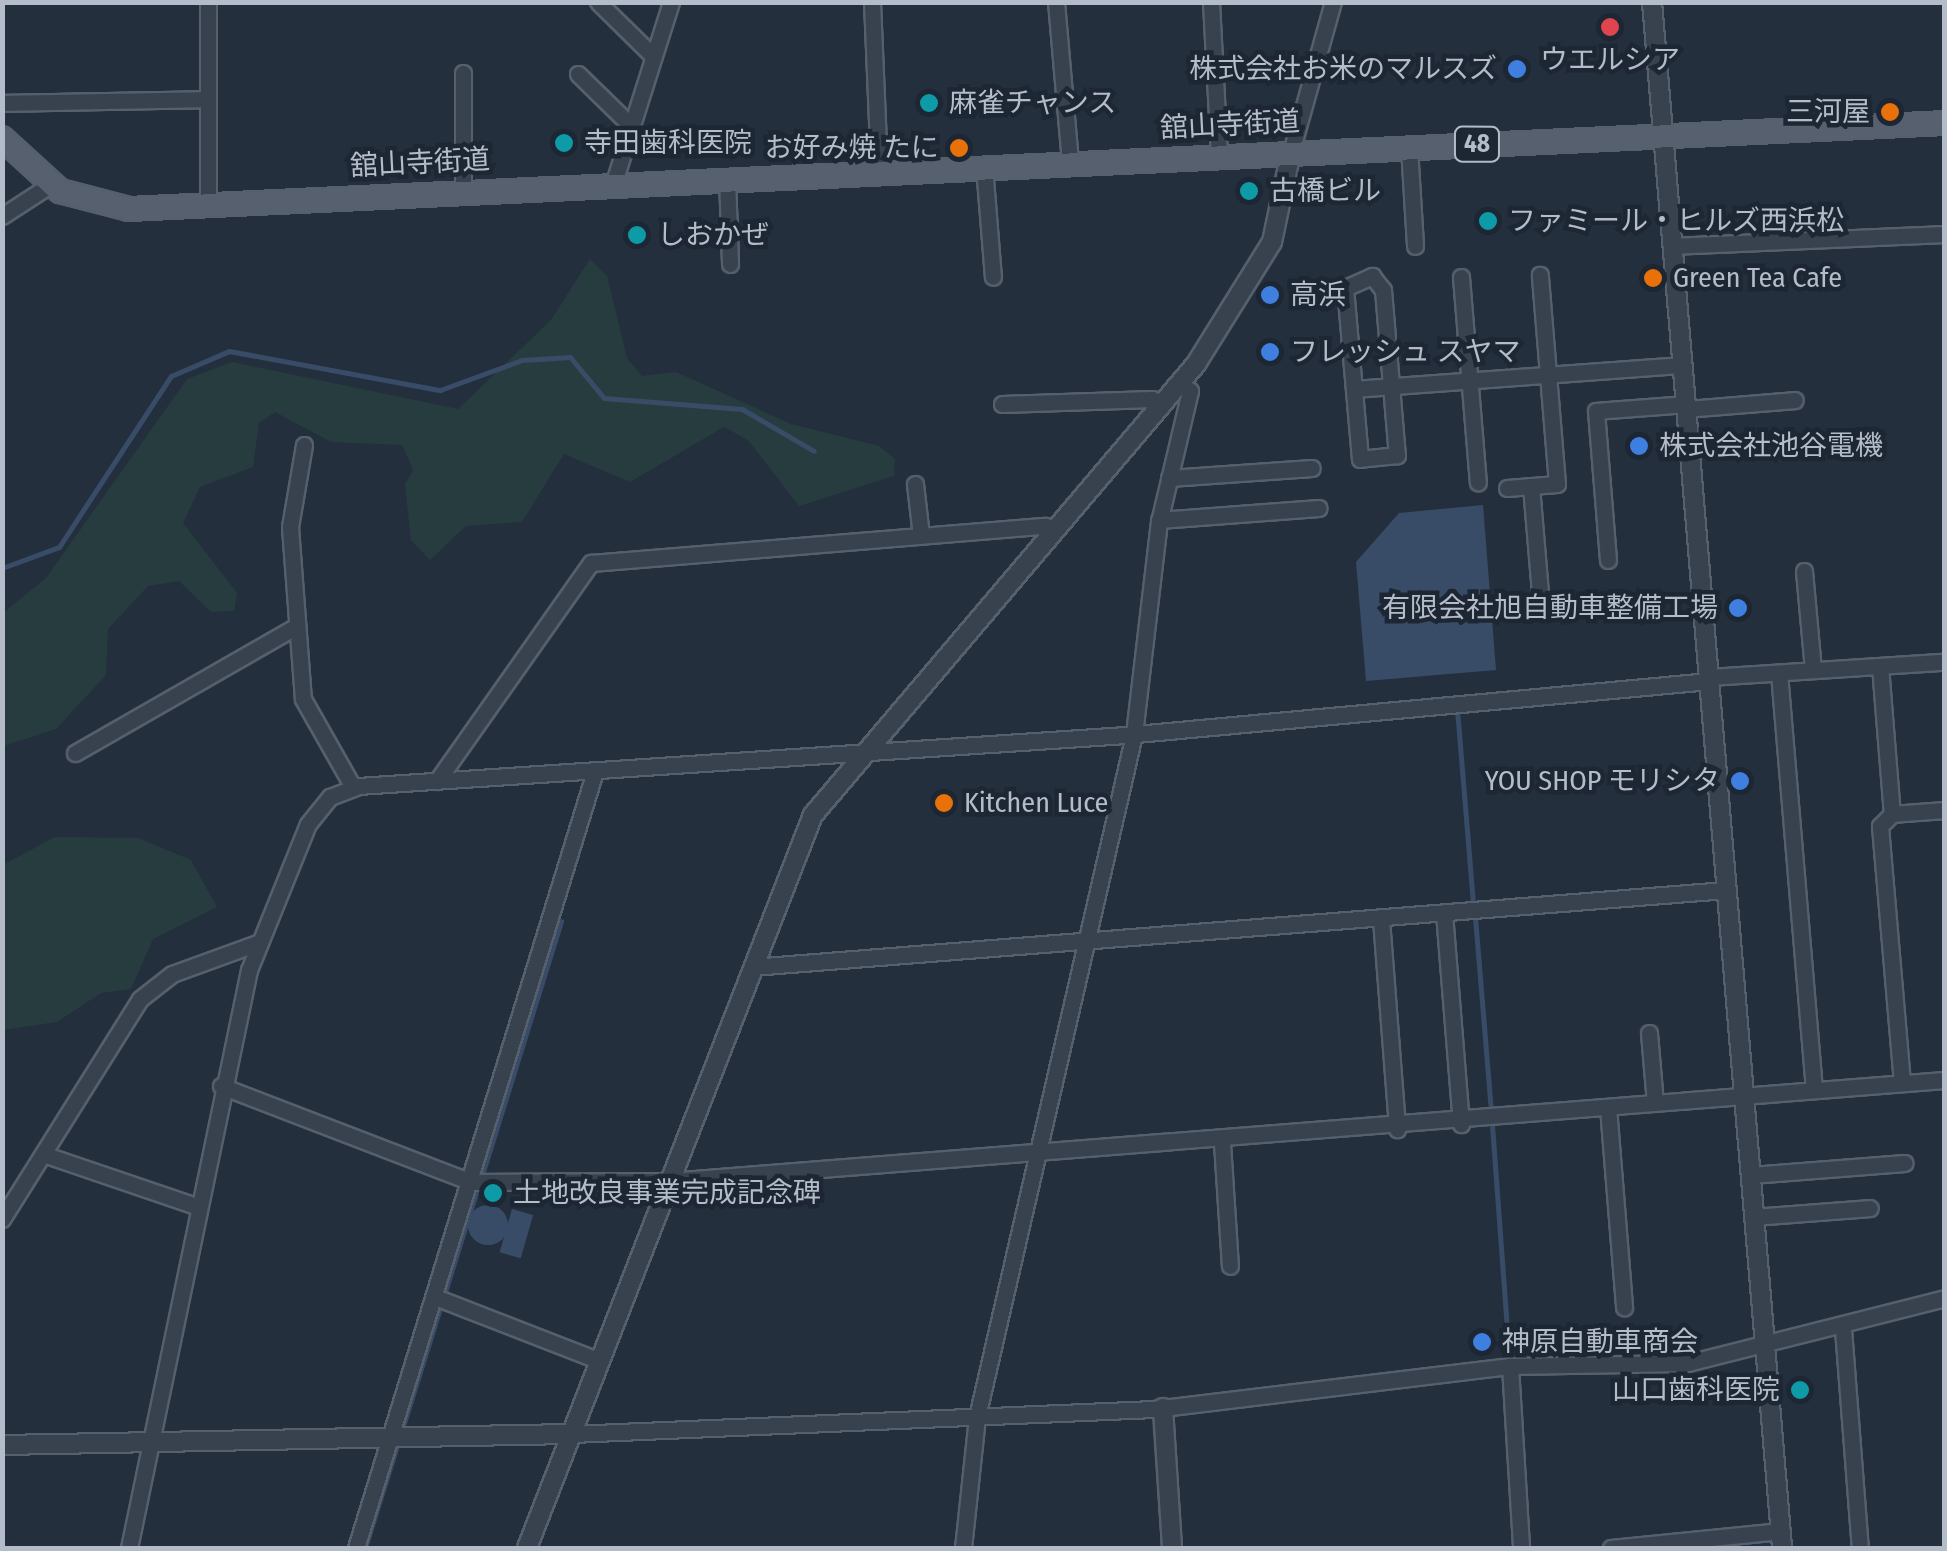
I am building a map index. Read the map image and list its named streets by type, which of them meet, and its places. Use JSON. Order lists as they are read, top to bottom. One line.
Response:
{"streets":{"main road":["舘山寺街道","48"]},"places":["ウエルシア","株式会社お米のマルスズ","麻雀チャンス","三河屋","寺田歯科医院","お好み焼 たに","古橋ビル","ファミール・ヒルズ西浜松","しおかぜ","Green Tea Cafe","高浜","フレッシュ スヤマ","株式会社池谷電機","有限会社旭自動車整備工場","YOU SHOP モリシタ","Kitchen Luce","土地改良事業完成記念碑","神原自動車商会","山口歯科医院"]}
